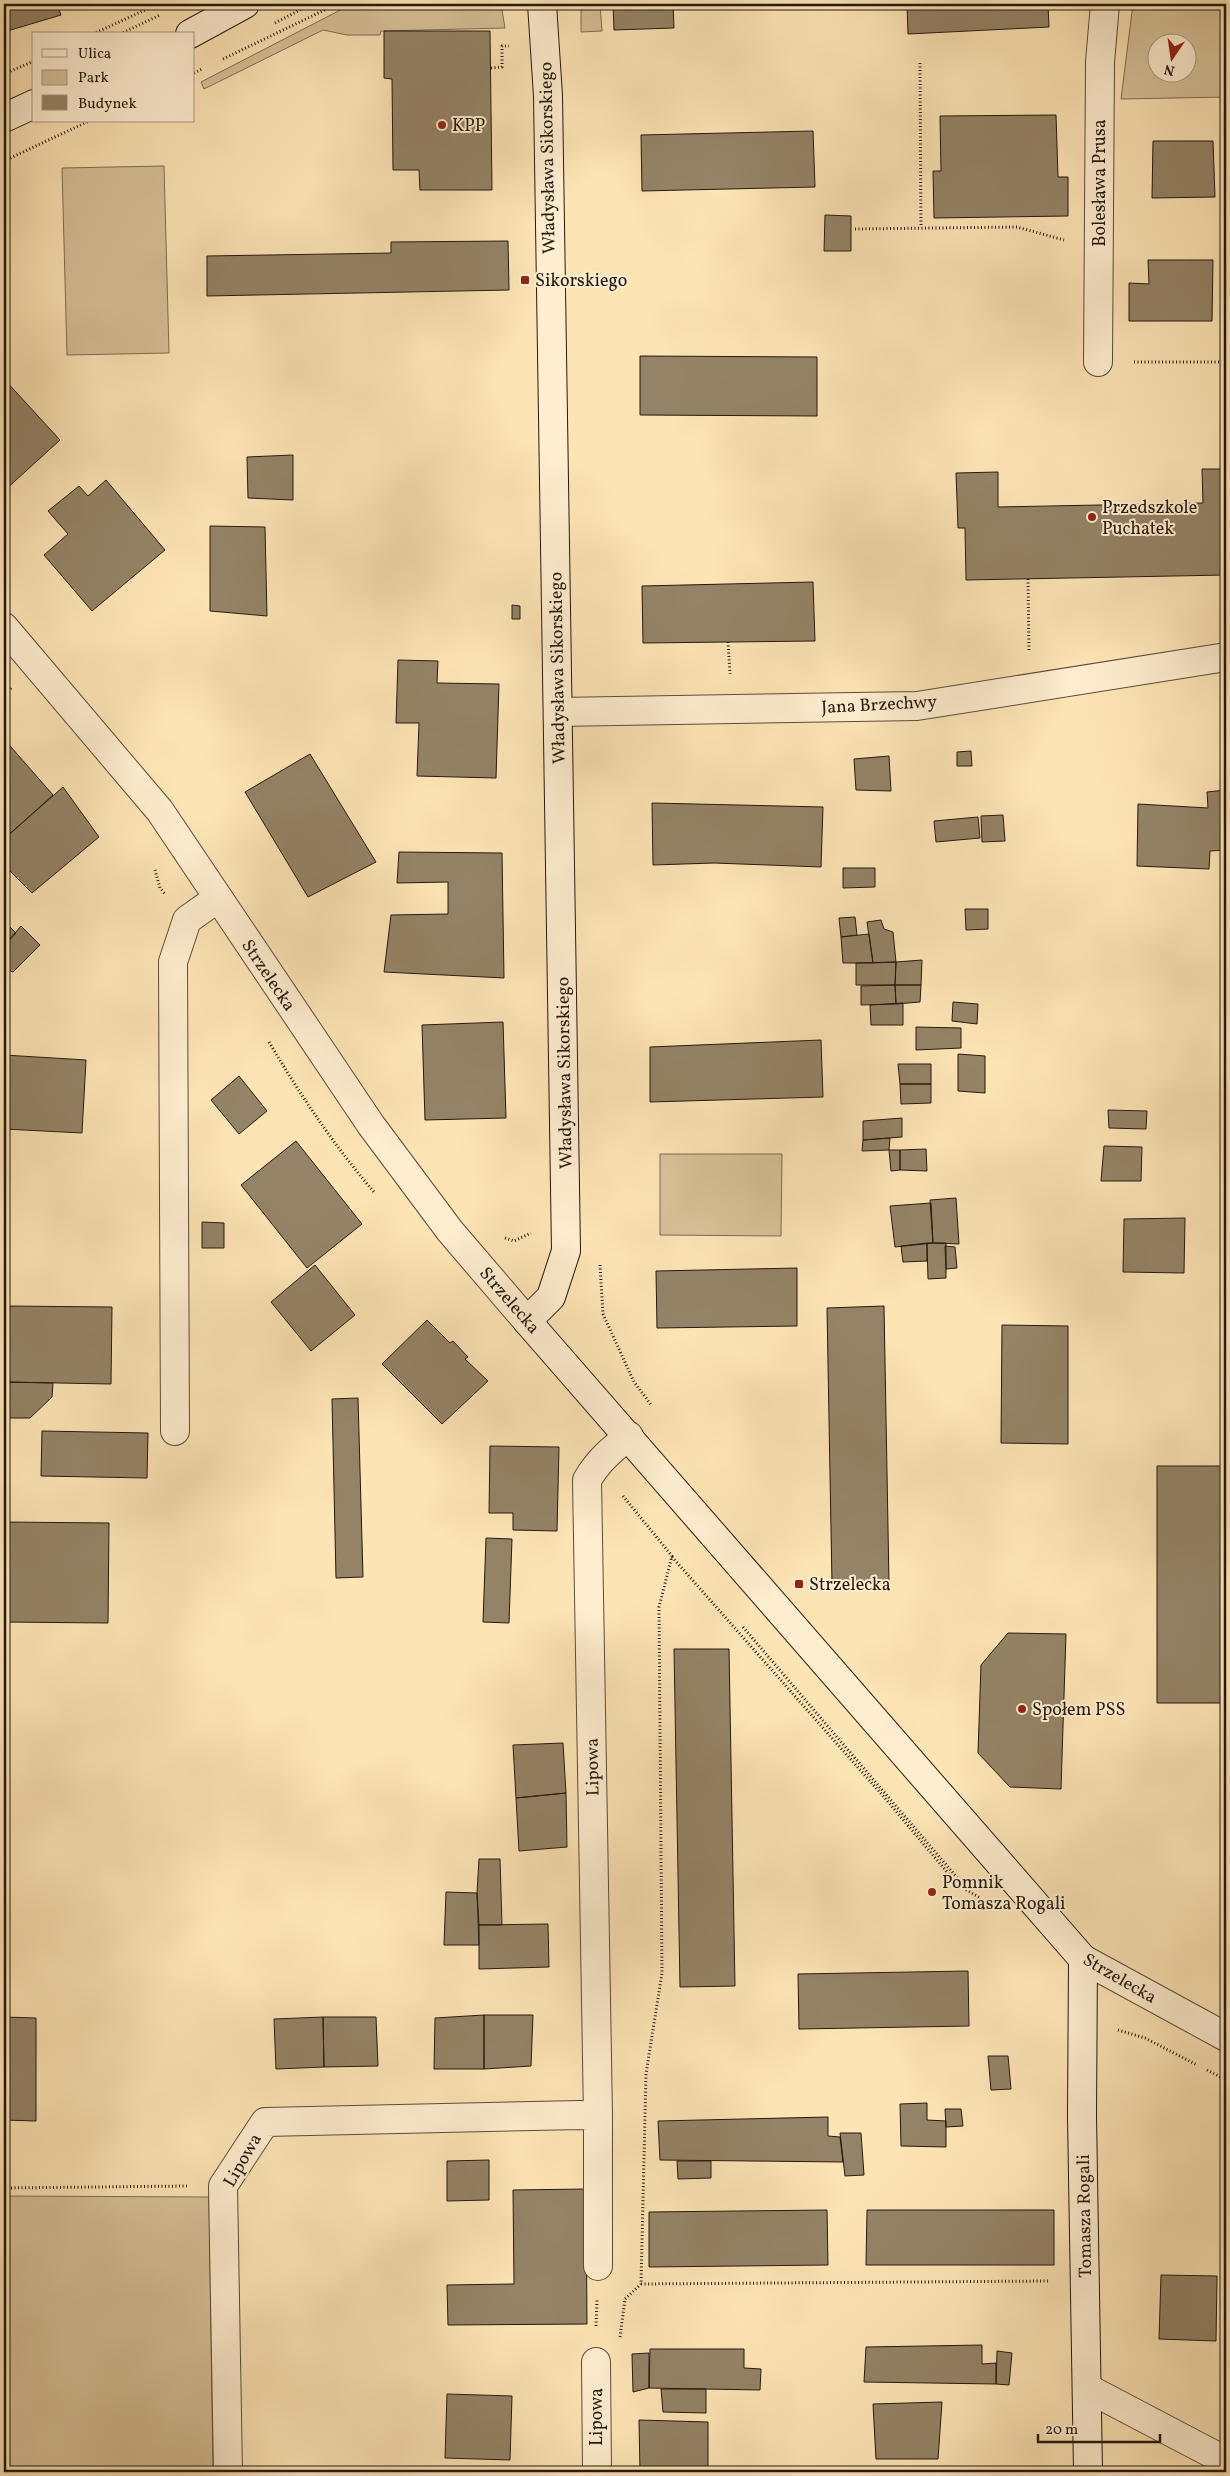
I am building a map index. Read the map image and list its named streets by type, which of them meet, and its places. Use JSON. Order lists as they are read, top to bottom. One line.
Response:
{"streets":{"street":["Władysława Sikorskiego","Bolesława Prusa","Jana Brzechwy","Strzelecka","Lipowa","Tomasza Rogali"]},"crossings":[["Władysława Sikorskiego","Jana Brzechwy"],["Władysława Sikorskiego","Strzelecka"],["Strzelecka","Lipowa"],["Strzelecka","Tomasza Rogali"]],"places":{"other":["KPP","Przedszkole Puchatek","Społem PSS","Pomnik Tomasza Rogali"],"transit":["Sikorskiego","Strzelecka"]},"legend":["Ulica","Park","Budynek"],"scale_bar":"20 m","north":"bottom"}
